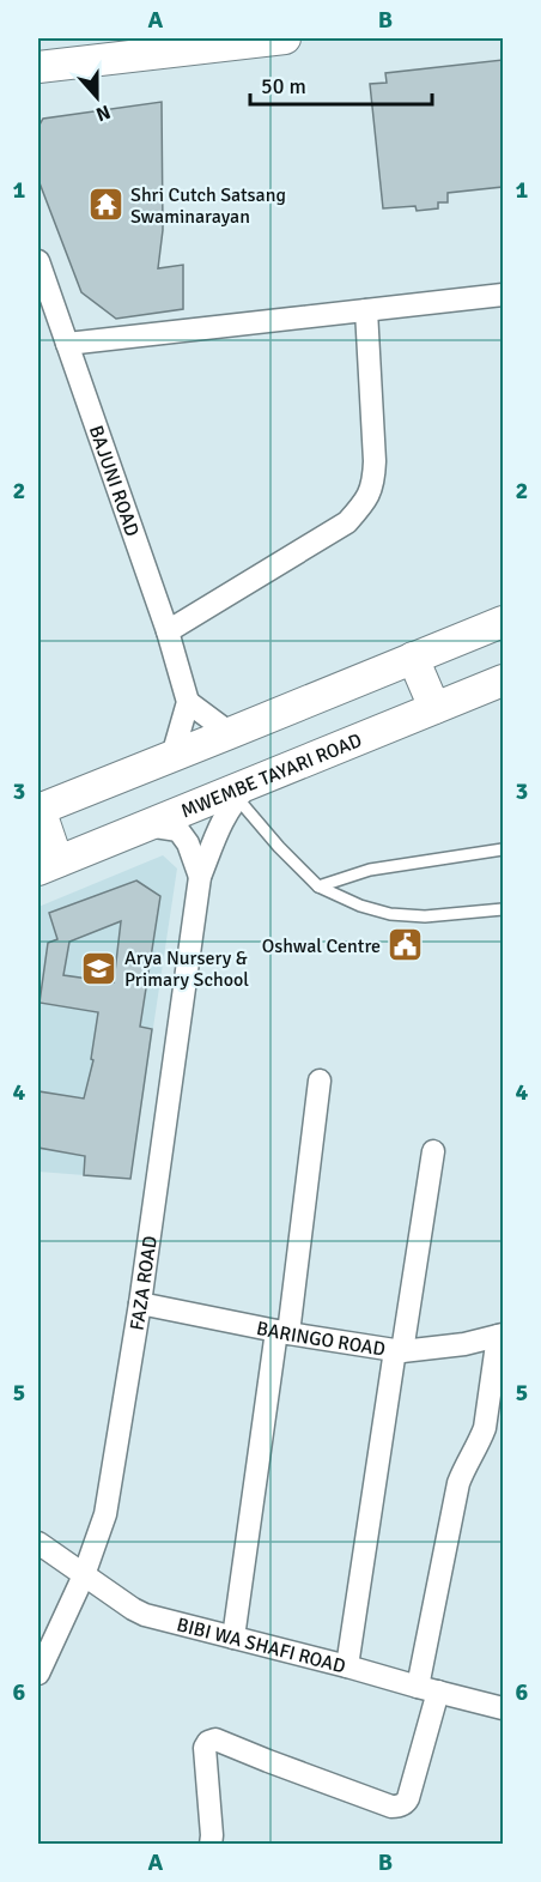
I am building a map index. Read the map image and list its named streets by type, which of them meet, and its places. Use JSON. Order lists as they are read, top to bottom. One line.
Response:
{"streets":{"street":["BAJUNI ROAD","MWEMBE TAYARI ROAD","FAZA ROAD","BARINGO ROAD","BIBI WA SHAFI ROAD"]},"crossings":[["FAZA ROAD","BARINGO ROAD"],["FAZA ROAD","BIBI WA SHAFI ROAD"]],"places":{"temple":["Shri Cutch Satsang Swaminarayan"],"public building":["Oshwal Centre"],"school or university":["Arya Nursery & Primary School"]},"scale_bar":"50 m","north":"bottom","grid":{"columns":["A","B"],"rows":["1","2","3","4","5","6"]}}
